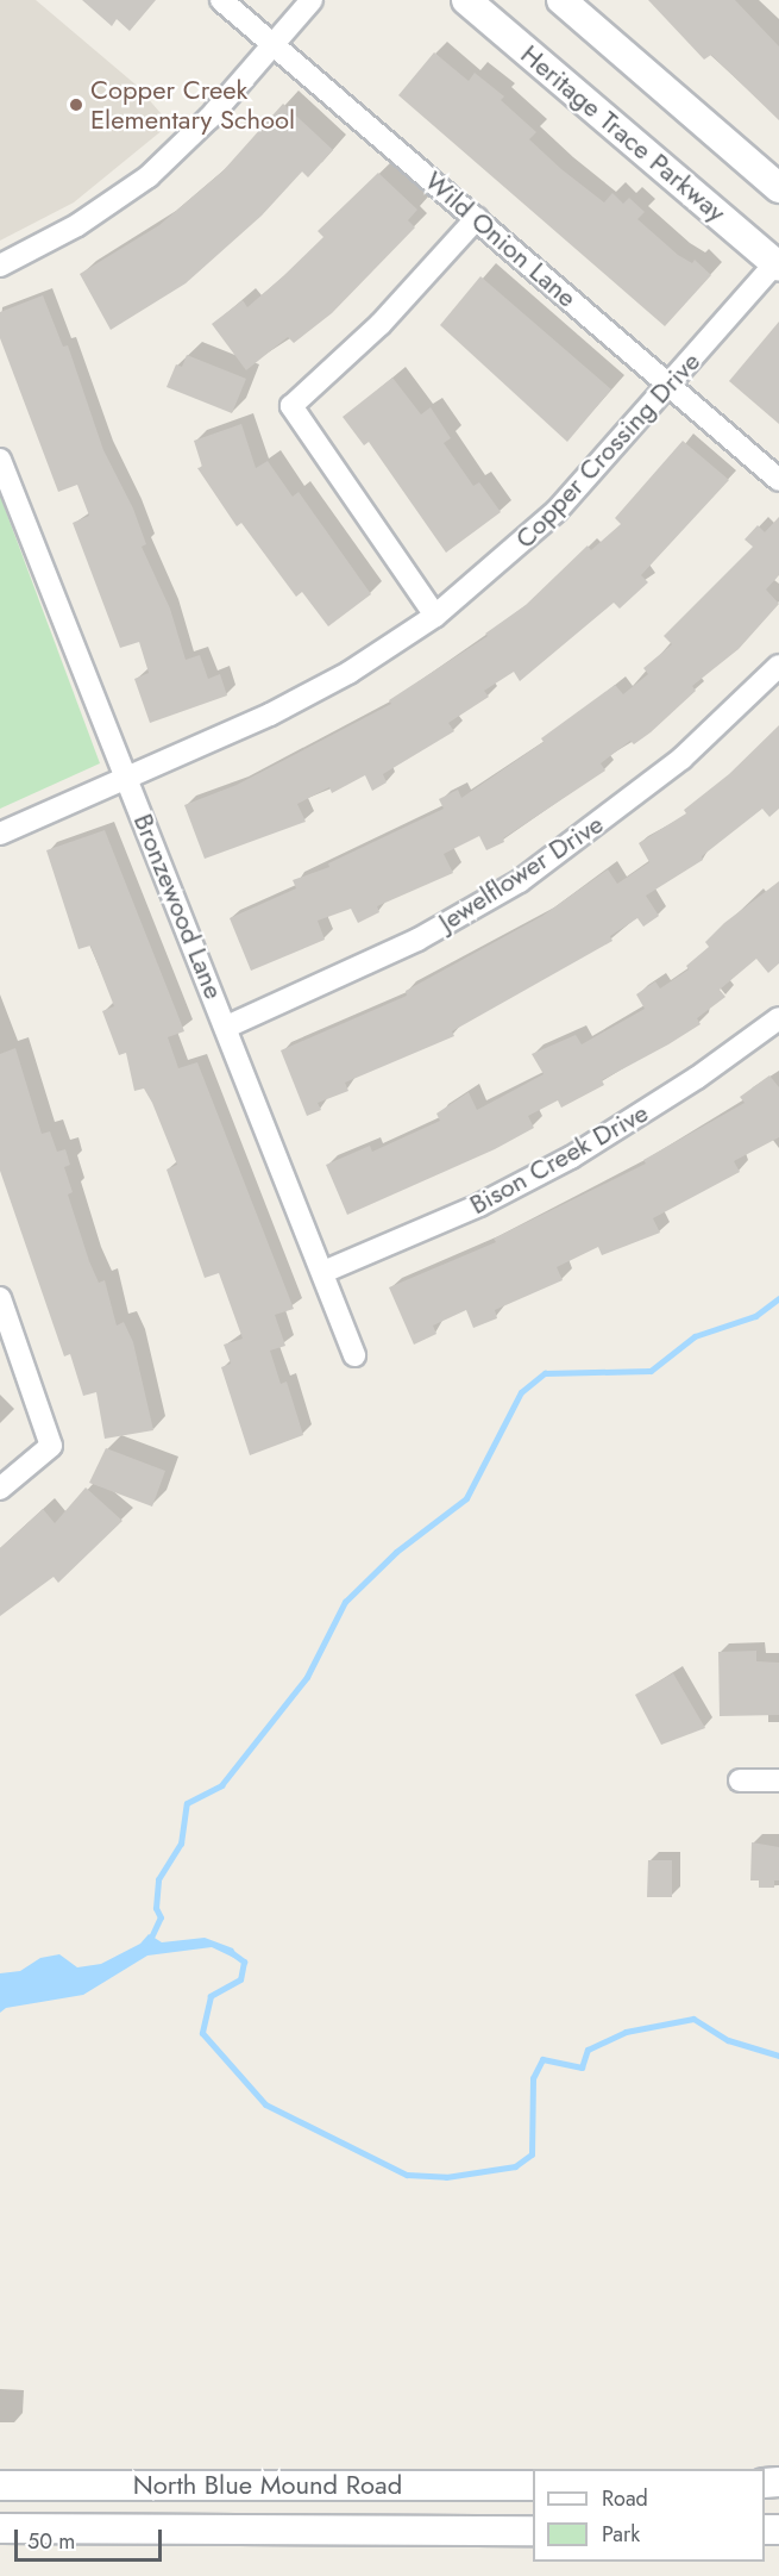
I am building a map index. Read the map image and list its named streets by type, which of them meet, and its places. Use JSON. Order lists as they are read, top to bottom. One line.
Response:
{"streets":{"main road":["Heritage Trace Parkway","North Blue Mound Road"],"street":["Wild Onion Lane","Copper Crossing Drive","Jewelflower Drive","Bronzewood Lane","Bison Creek Drive"]},"crossings":[["Heritage Trace Parkway","Copper Crossing Drive"],["Wild Onion Lane","Copper Crossing Drive"],["Copper Crossing Drive","Bronzewood Lane"],["Jewelflower Drive","Bronzewood Lane"],["Bronzewood Lane","Bison Creek Drive"]],"places":["Copper Creek Elementary School"],"legend":["Road","Park"],"scale_bar":"50 m"}
